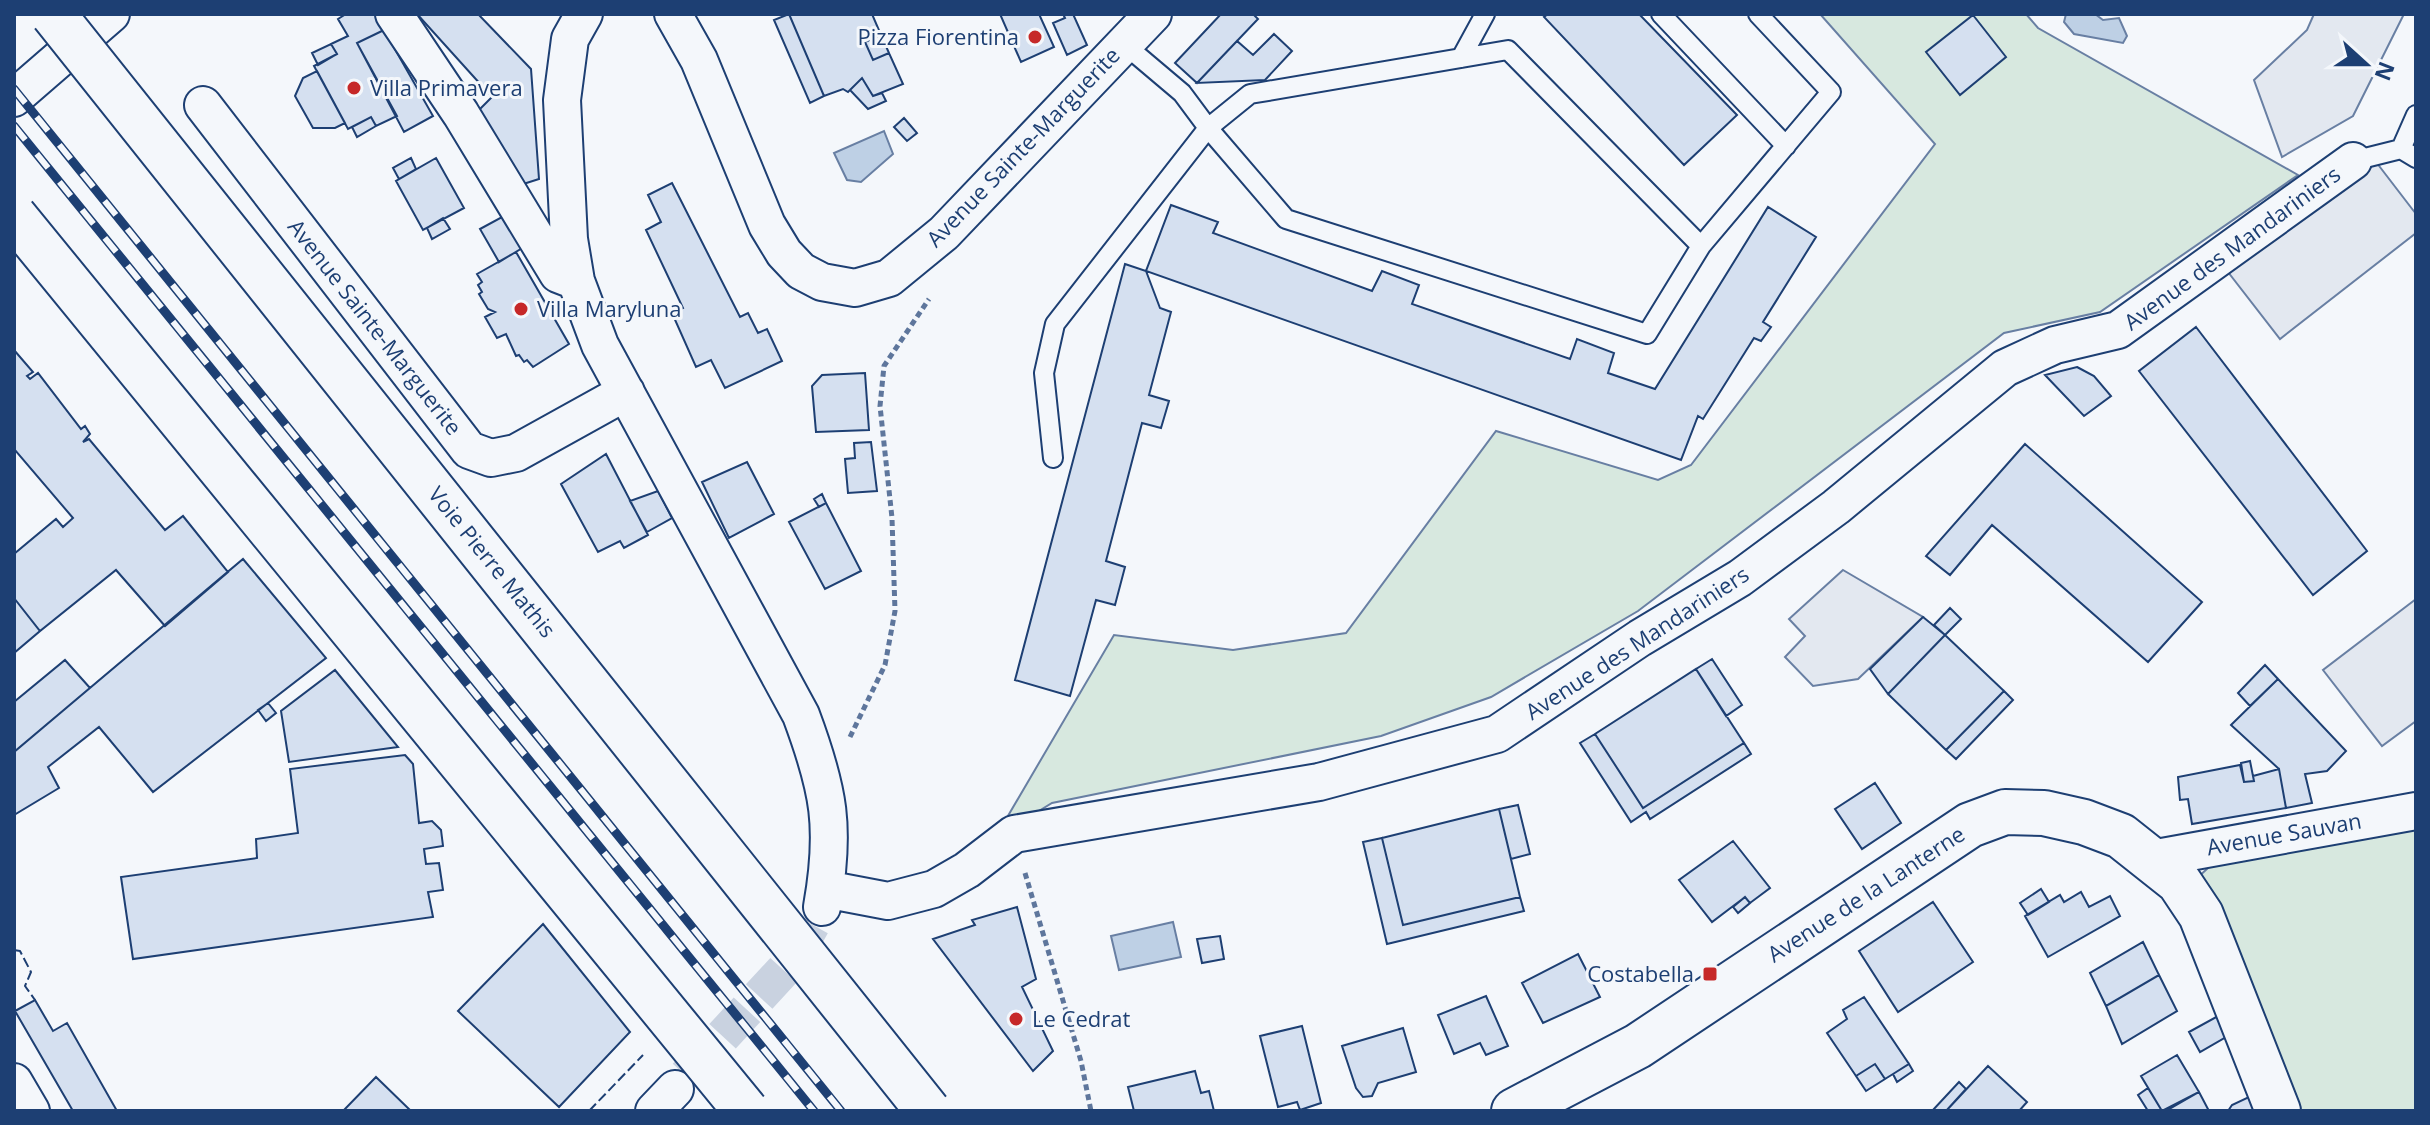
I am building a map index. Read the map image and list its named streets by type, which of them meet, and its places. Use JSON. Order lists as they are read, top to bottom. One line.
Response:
{"streets":{"main road":["Voie Pierre Mathis","Avenue de la Lanterne"],"street":["Avenue Sainte-Marguerite","Avenue des Mandariniers","Avenue Sauvan"]},"crossings":[["Avenue Sauvan","Avenue de la Lanterne"]],"places":{"other":["Pizza Fiorentina","Villa Primavera","Villa Maryluna","Le Cedrat"],"transit":["Costabella"]},"north":"right"}
